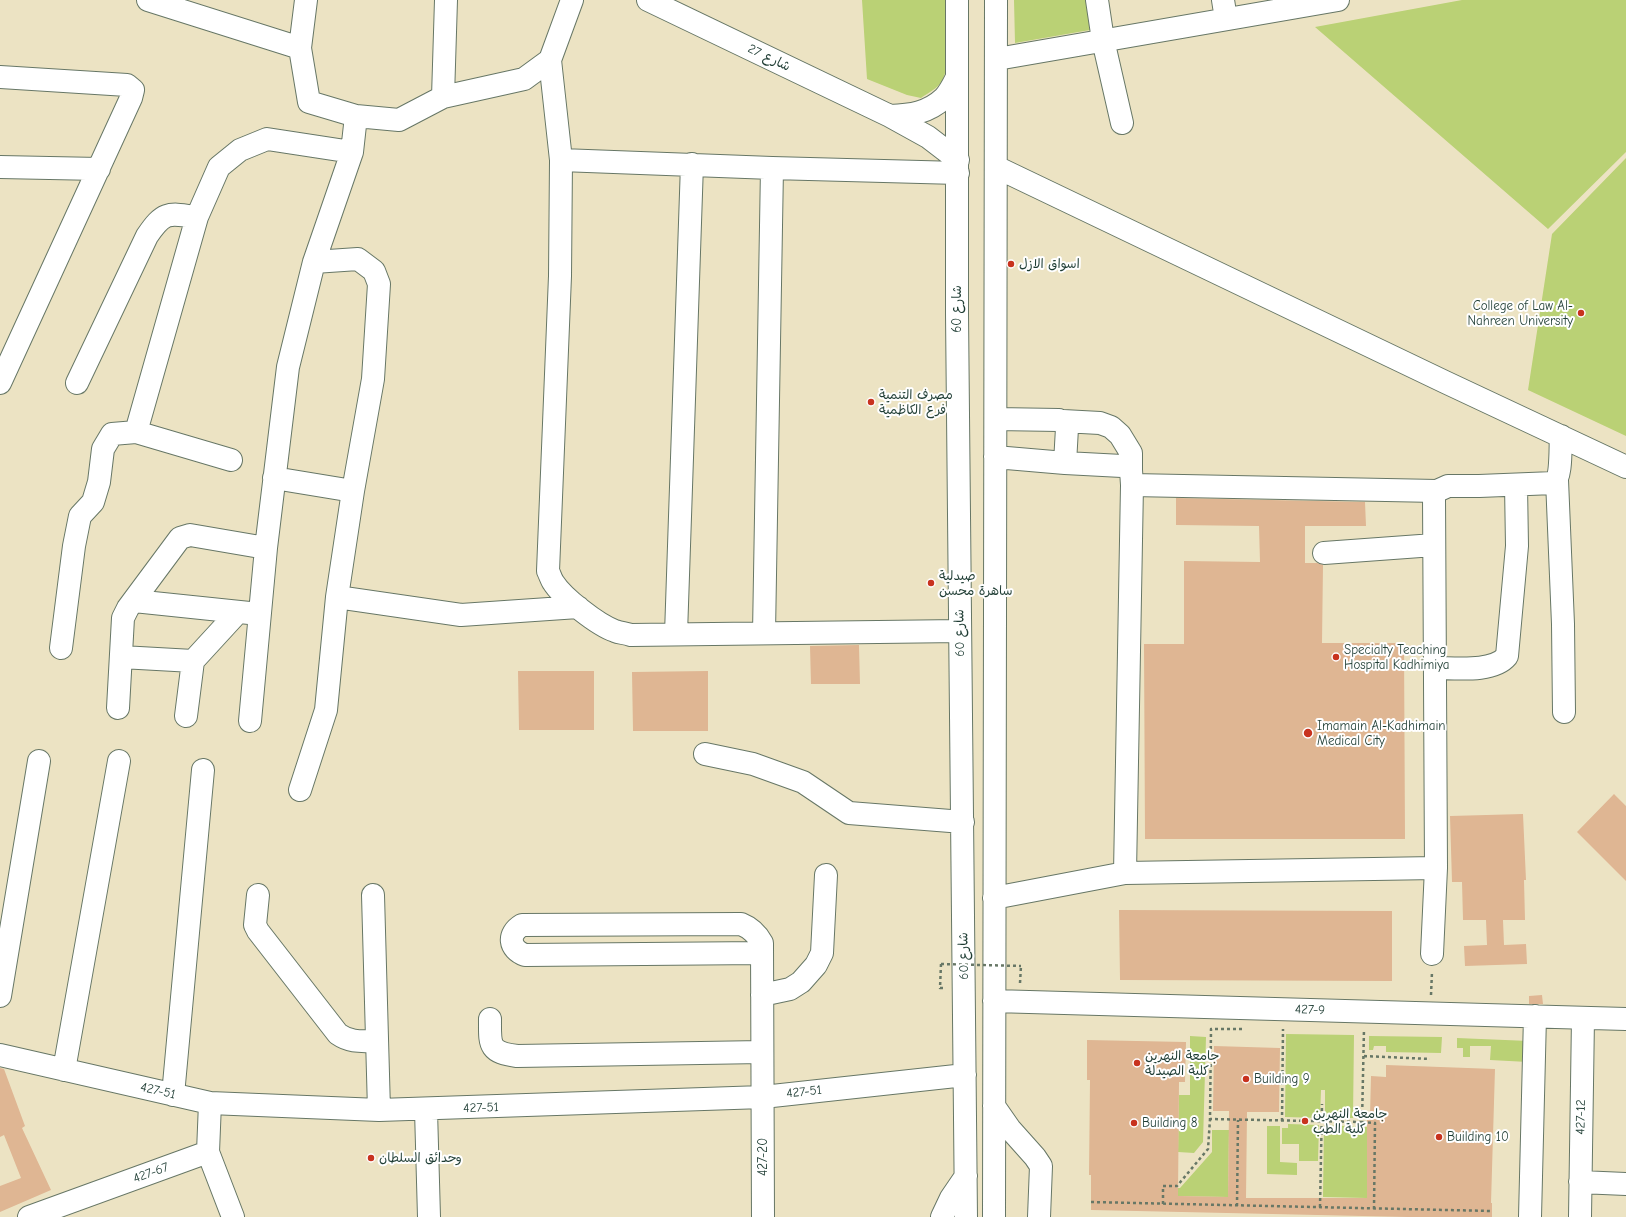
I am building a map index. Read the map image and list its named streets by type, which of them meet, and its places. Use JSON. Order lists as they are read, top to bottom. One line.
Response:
{"streets":{"street":["شارع 27","شارع 60","427-9","427-51","427-12","427-20","427-67"]},"crossings":[["شارع 27","شارع 60"],["شارع 60","427-51"],["427-9","427-12"],["427-51","427-20"]],"places":["اسواق الازل","College of Law Al- Nahreen University","مصرف التنمية فرع الكاظمية","صيدلية ساهرة محسن","Specialty Teaching Hospital Kadhimiya","Imamain Al-Kadhimain Medical City","جامعة النهرين كلية الصيدلة","Building 9","جامعة النهرين كلية الطب","Building 8","Building 10","وحدائق السلطان"]}
